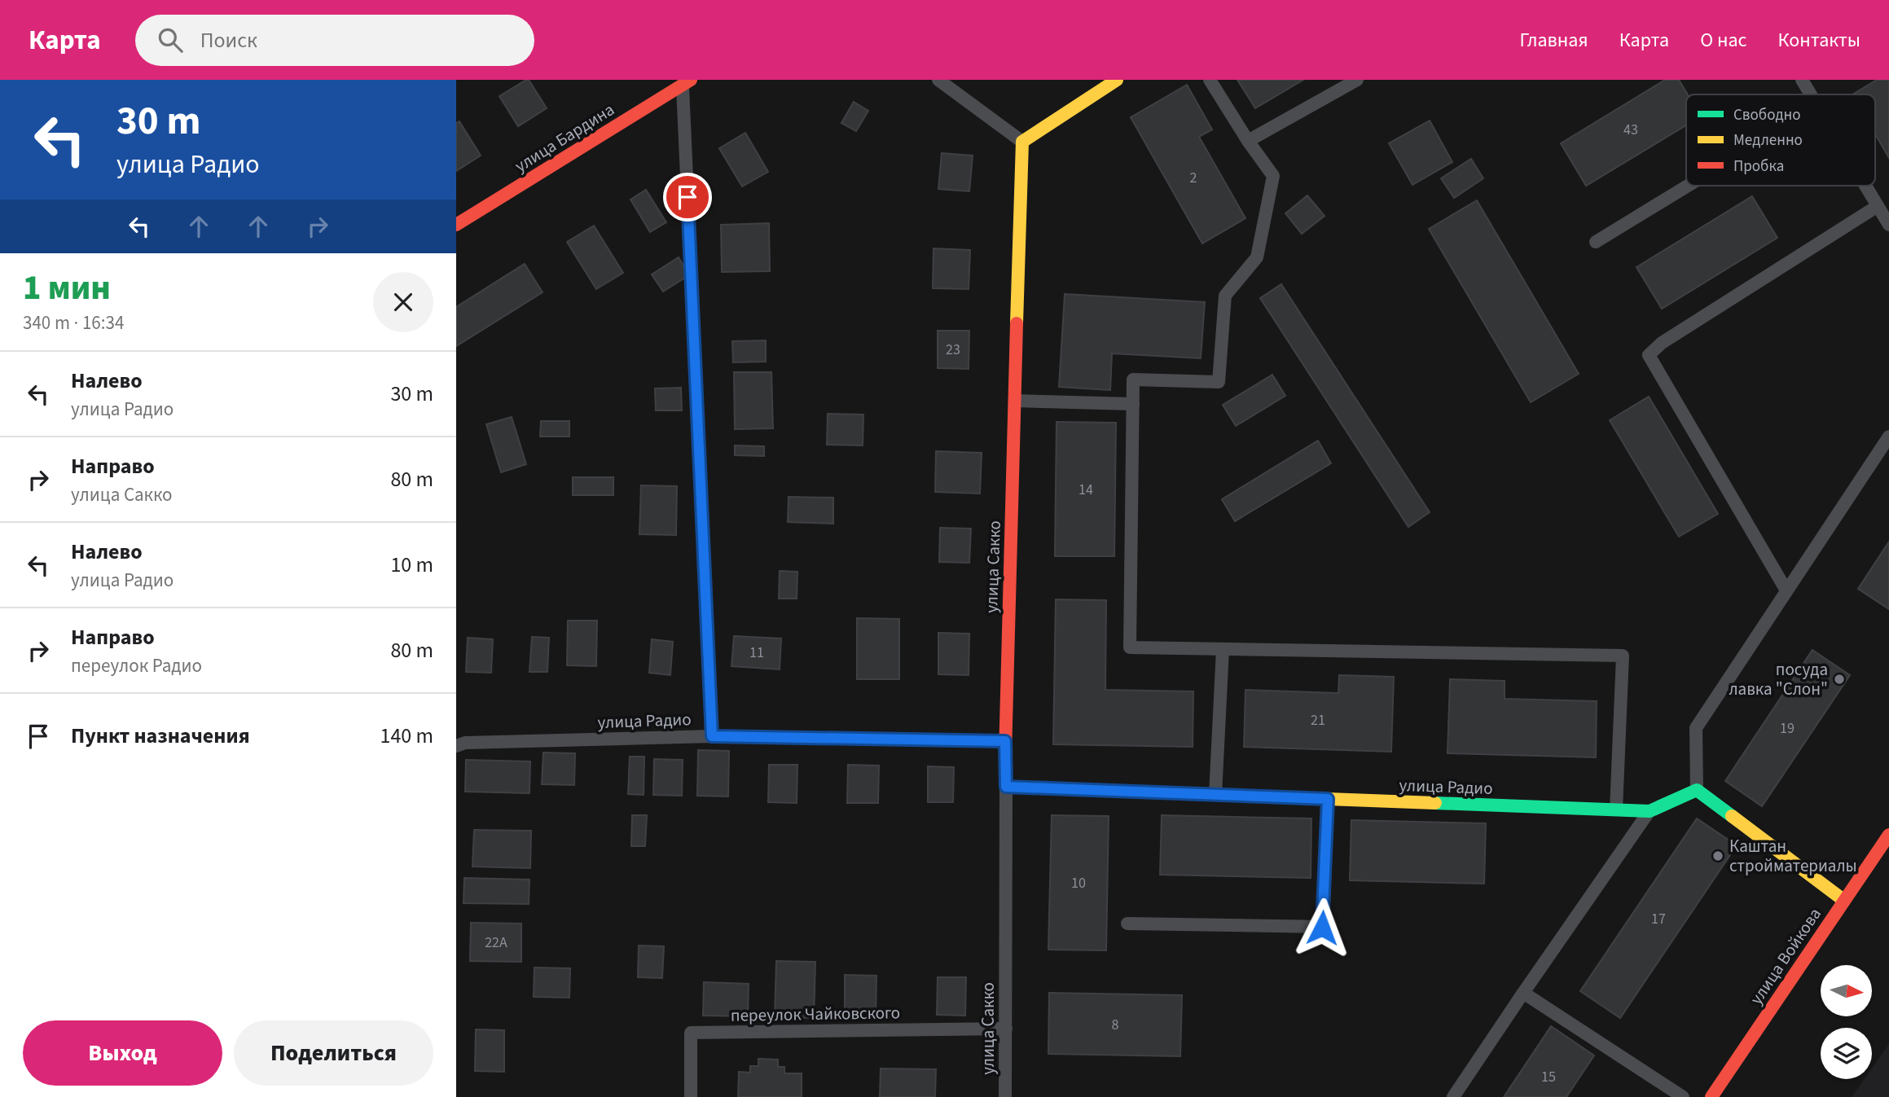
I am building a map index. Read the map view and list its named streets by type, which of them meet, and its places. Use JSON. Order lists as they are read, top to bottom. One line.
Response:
{"streets":{"street":["улица Бардина","улица Сакко","улица Радио","улица Войкова"],"lane":["переулок Чайковского"]},"crossings":[["улица Сакко","улица Радио"],["улица Сакко","переулок Чайковского"]],"places":["посуда лавка \"Слон\"","Каштан стройматериалы"],"house_numbers":["43","2","23","14","11","21","19","10","17","22А","8","15"],"legend":["Свободно","Медленно","Пробка"],"north":"right","page":{"header":"Карта","search":"Поиск","nav":["Главная","Карта","О нас","Контакты"],"turn":["30 m","улица Радио"],"heading":["1 мин","340 m · 16:34"],"list":[{"name":"Налево","note":"улица Радио","value":"30 m"},{"name":"Направо","note":"улица Сакко","value":"80 m"},{"name":"Налево","note":"улица Радио","value":"10 m"},{"name":"Направо","note":"переулок Радио","value":"80 m"},{"name":"Пункт назначения","value":"140 m"}],"buttons":["Выход","Поделиться"]}}
